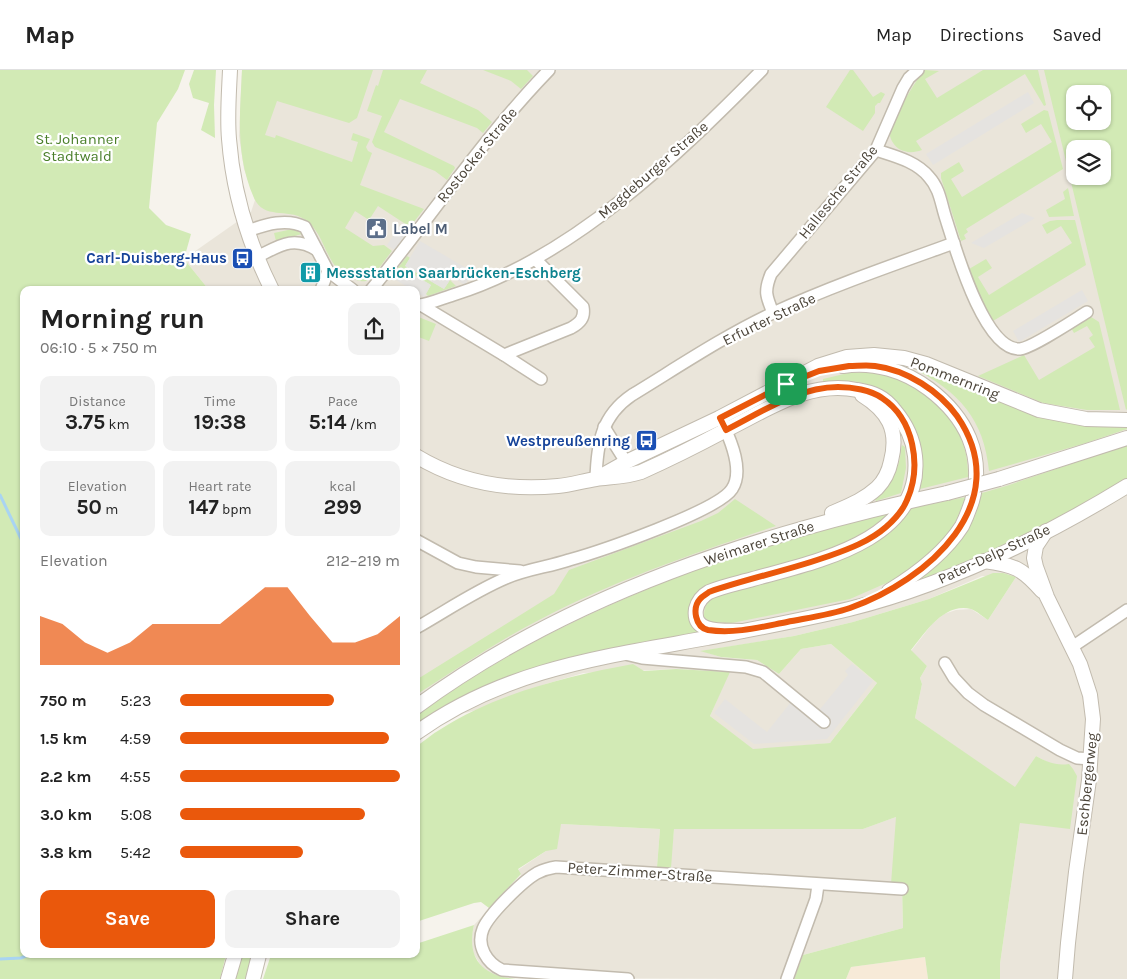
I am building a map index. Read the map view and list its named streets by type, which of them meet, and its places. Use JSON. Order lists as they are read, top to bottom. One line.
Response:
{"streets":{"street":["Rostocker Straße","Magdeburger Straße","Hallesche Straße","Erfurter Straße","Pommernring","Weimarer Straße","Pater-Delp-Straße","Eschbergerweg","Peter-Zimmer-Straße"]},"crossings":[["Hallesche Straße","Erfurter Straße"],["Erfurter Straße","Pommernring"],["Pommernring","Weimarer Straße"],["Pommernring","Pater-Delp-Straße"],["Pater-Delp-Straße","Eschbergerweg"]],"parks":["St. Johanner Stadtwald"],"places":{"public building":["Label M"],"bus stop":["Carl-Duisberg-Haus","Westpreußenring"],"building":["Messstation Saarbrücken-Eschberg"]},"page":{"header":"Map","nav":["Map","Directions","Saved"],"heading":["Morning run","06:10 · 5 × 750 m"],"stats":[["Distance","3.75 km"],["Time","19:38"],["Pace","5:14 /km"],["Elevation","50 m"],["Heart rate","147 bpm"],["kcal","299"]],"chart":["Elevation","212–219 m"],"list":[{"name":"750 m","note":"5:23"},{"name":"1.5 km","note":"4:59"},{"name":"2.2 km","note":"4:55"},{"name":"3.0 km","note":"5:08"},{"name":"3.8 km","note":"5:42"}],"buttons":["Save","Share"]}}
